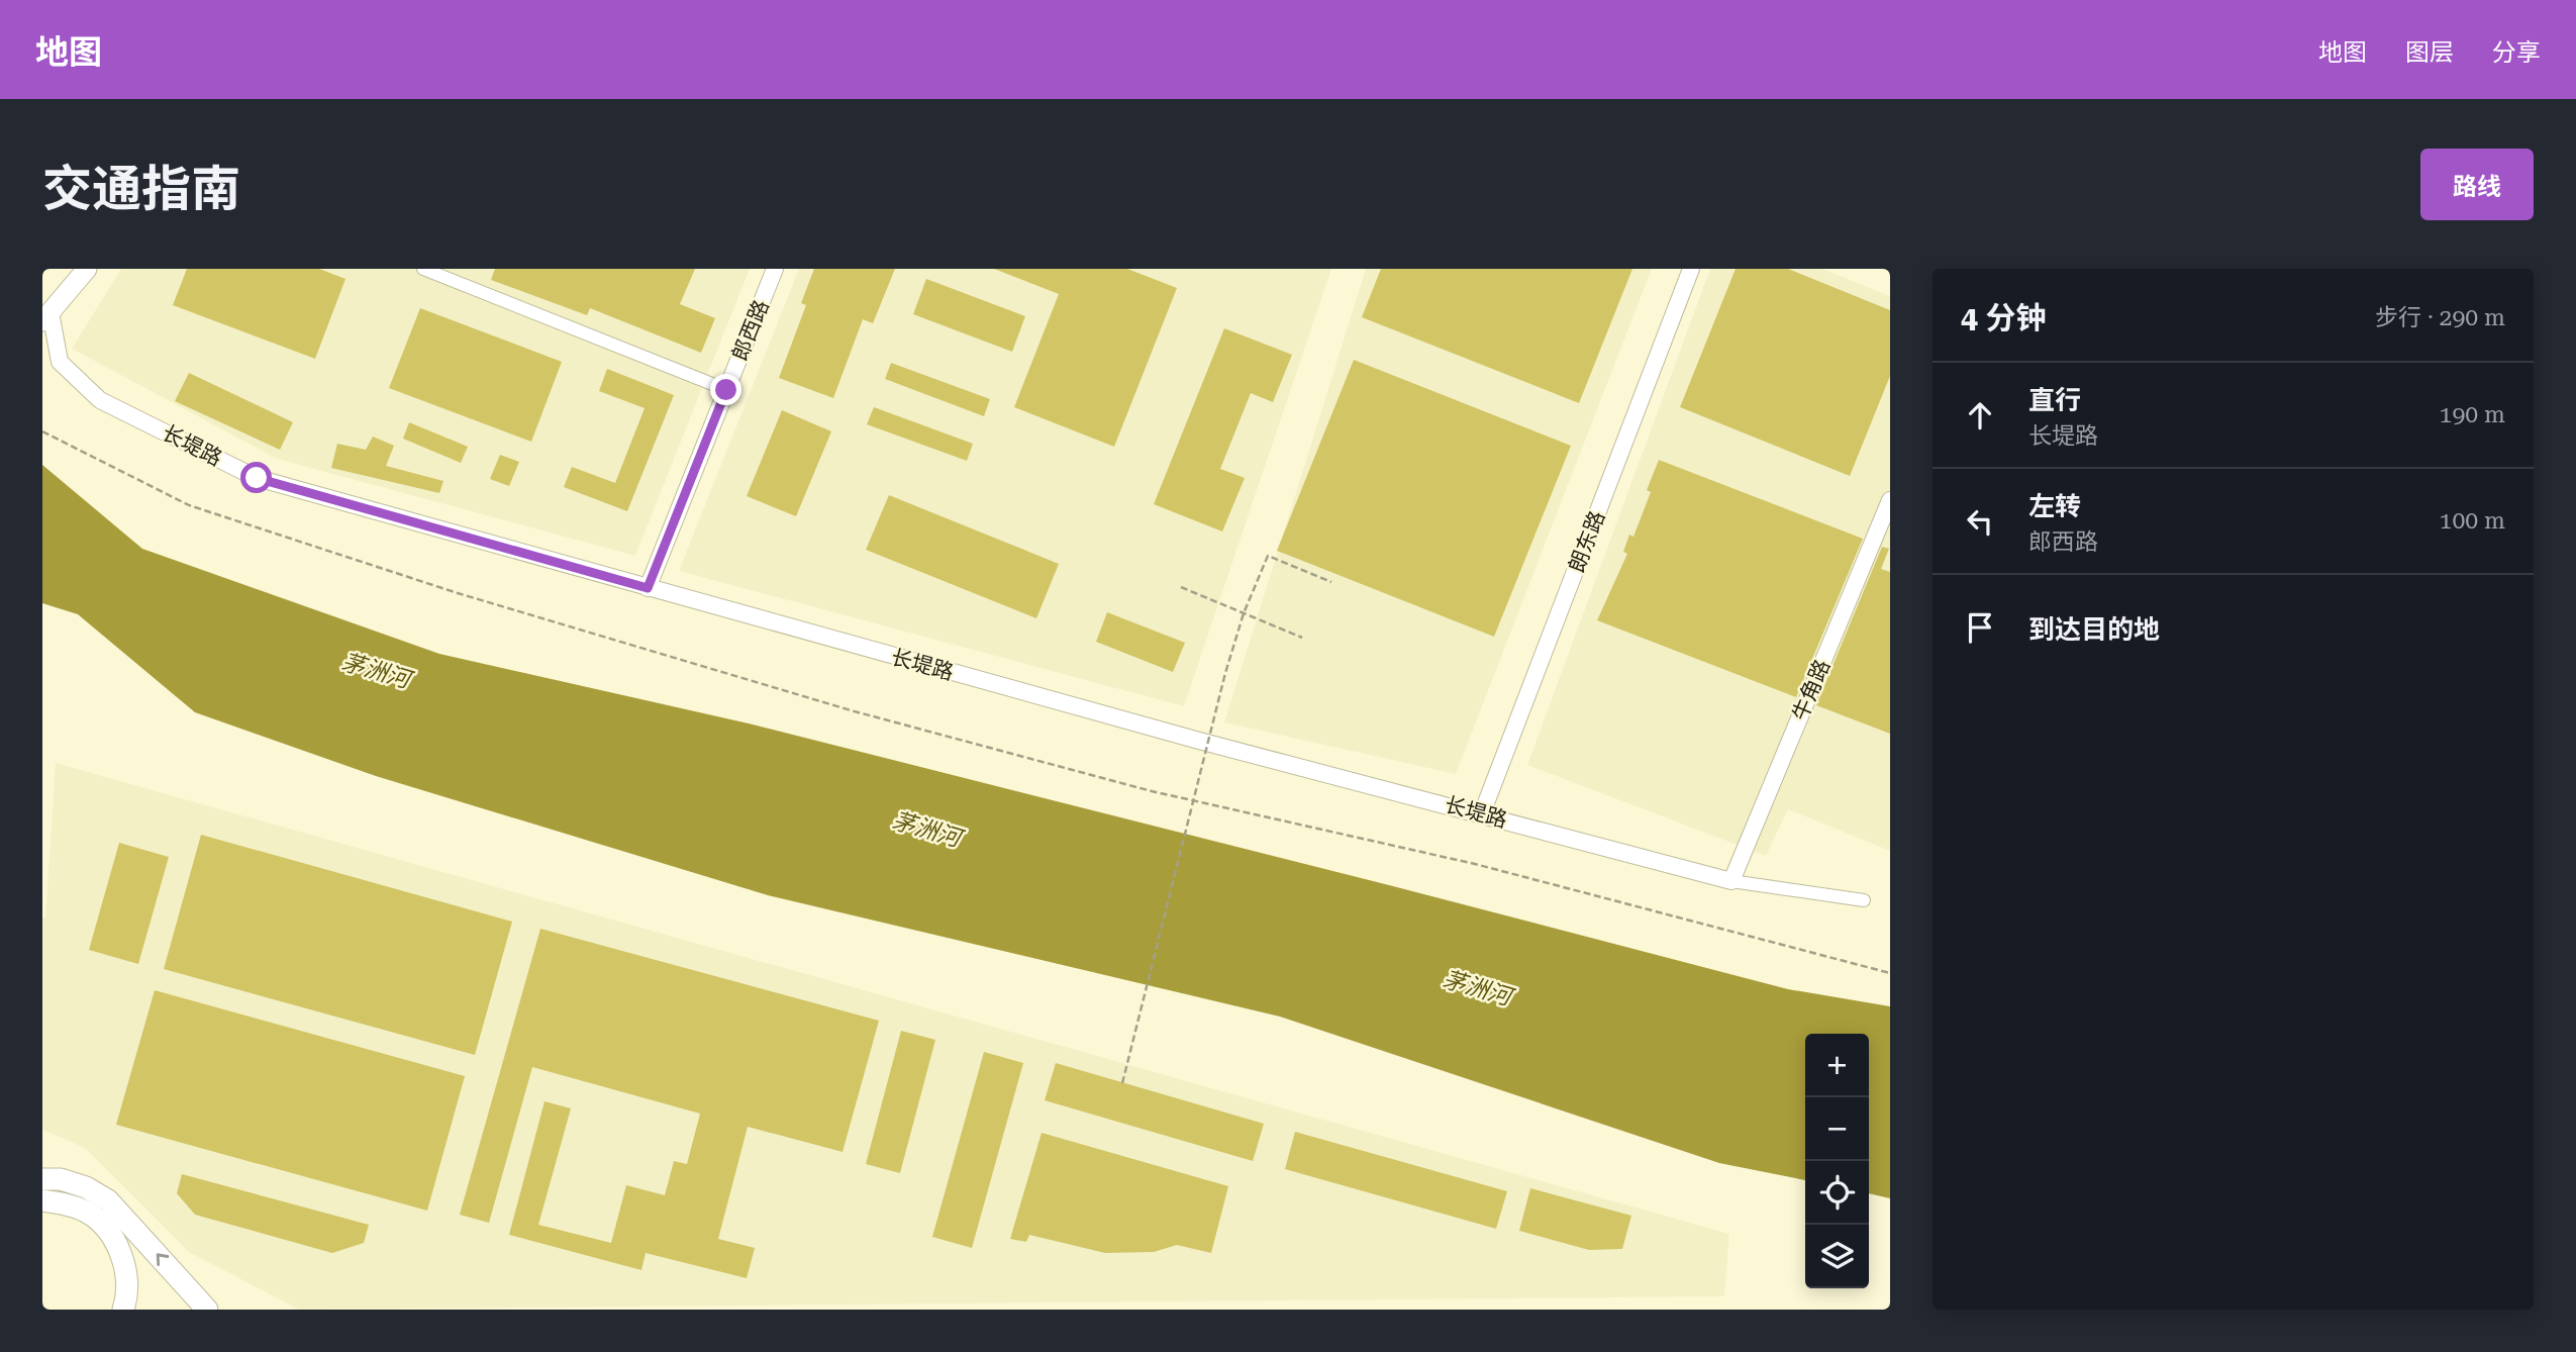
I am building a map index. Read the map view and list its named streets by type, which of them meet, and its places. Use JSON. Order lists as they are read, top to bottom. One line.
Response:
{"streets":{"street":["郎西路","长堤路","朗东路","牛角路"]},"crossings":[["郎西路","长堤路"],["长堤路","朗东路"],["长堤路","牛角路"]],"water":["茅洲河"],"page":{"header":"地图","nav":["地图","图层","分享"],"title":"交通指南","buttons":"路线","heading":["4 分钟","步行 · 290 m"],"list":[["直行","长堤路","190 m"],["左转","郎西路","100 m"],"到达目的地"],"map_buttons":["+","−"]}}
